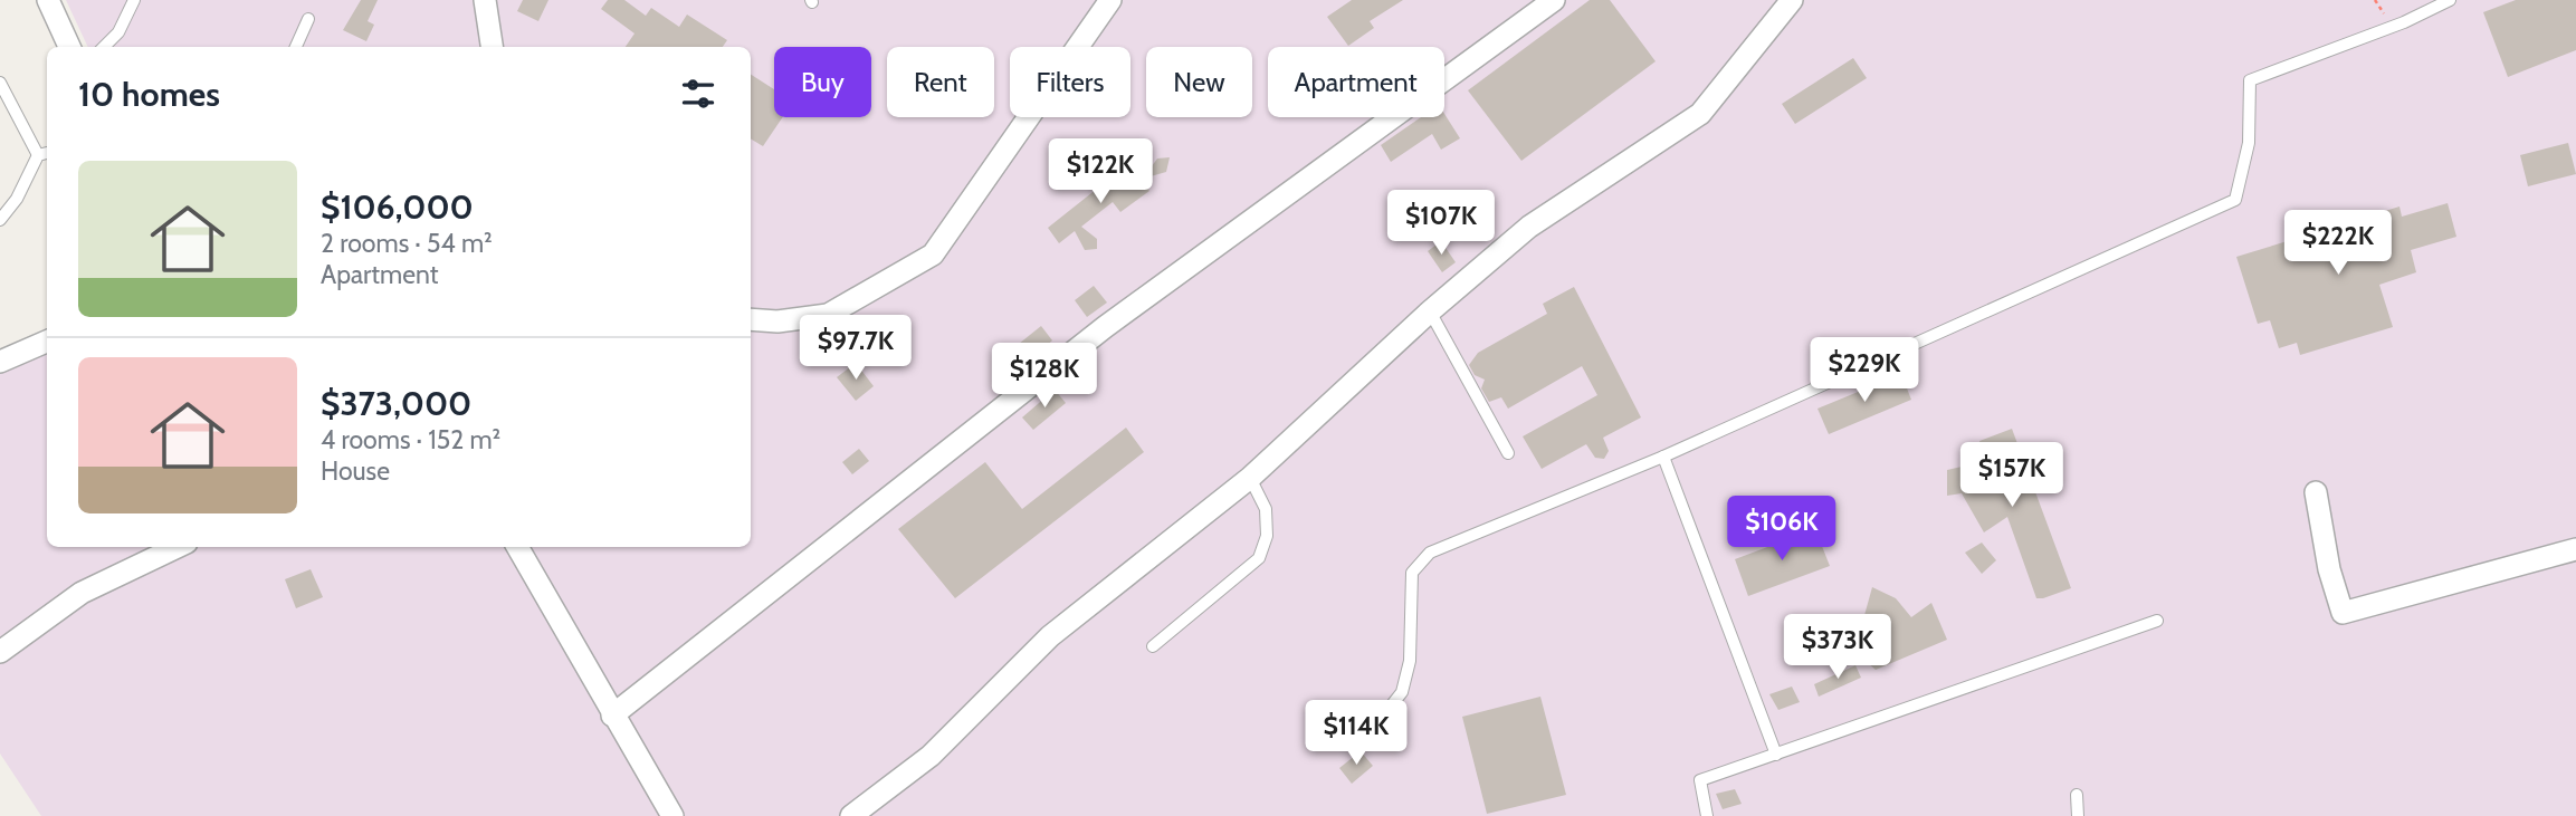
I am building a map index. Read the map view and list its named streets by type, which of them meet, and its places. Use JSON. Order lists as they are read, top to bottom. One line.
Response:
{"page":{"chip":["Buy","Rent","Filters","New","Apartment"],"heading":"10 homes","price":["$122K","$107K","$222K","$97.7K","$229K","$128K","$157K","$106K","$373K","$114K"],"list":[{"name":"$106,000","note":"2 rooms · 54 m² · Apartment"},{"name":"$373,000","note":"4 rooms · 152 m² · House"}]}}
